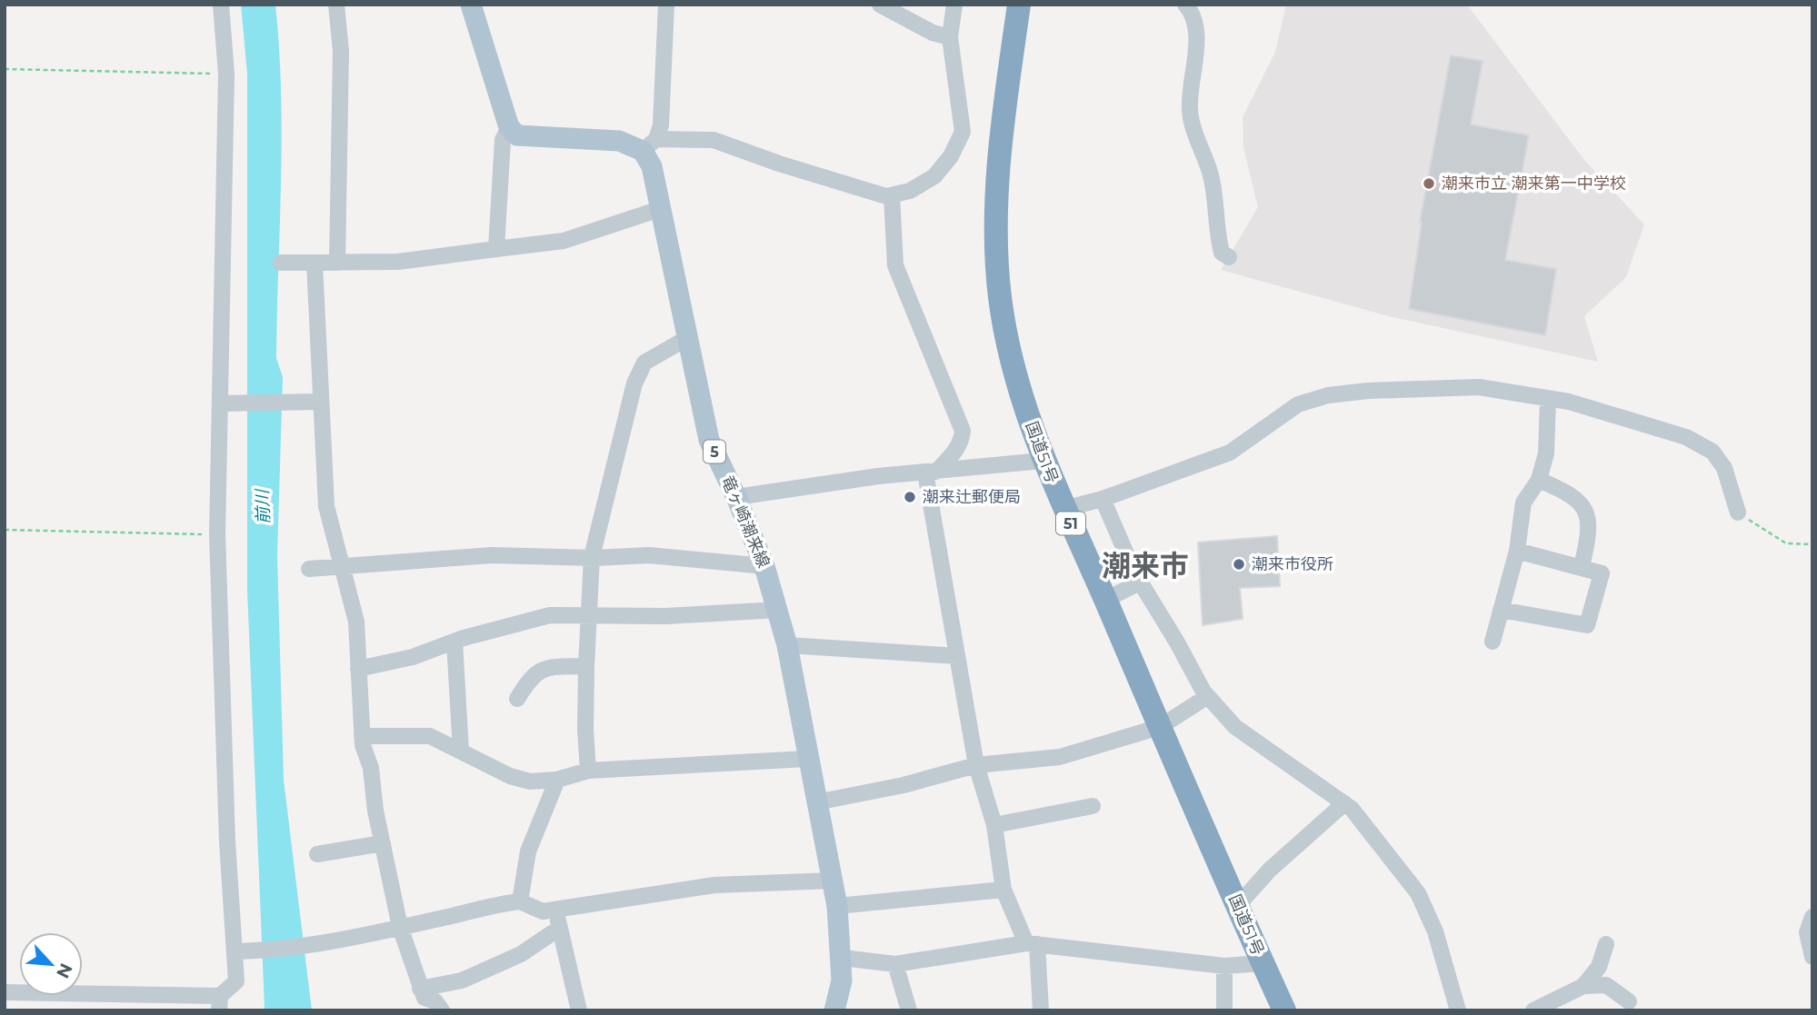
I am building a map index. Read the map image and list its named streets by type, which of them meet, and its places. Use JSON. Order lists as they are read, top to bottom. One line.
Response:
{"streets":{"highway":["国道51号","51"],"main road":["5","竜ヶ崎潮来線"]},"districts":["潮来市"],"water":["前川"],"places":["潮来市立 潮来第一中学校","潮来辻郵便局","潮来市役所"],"north":"bottom right"}
